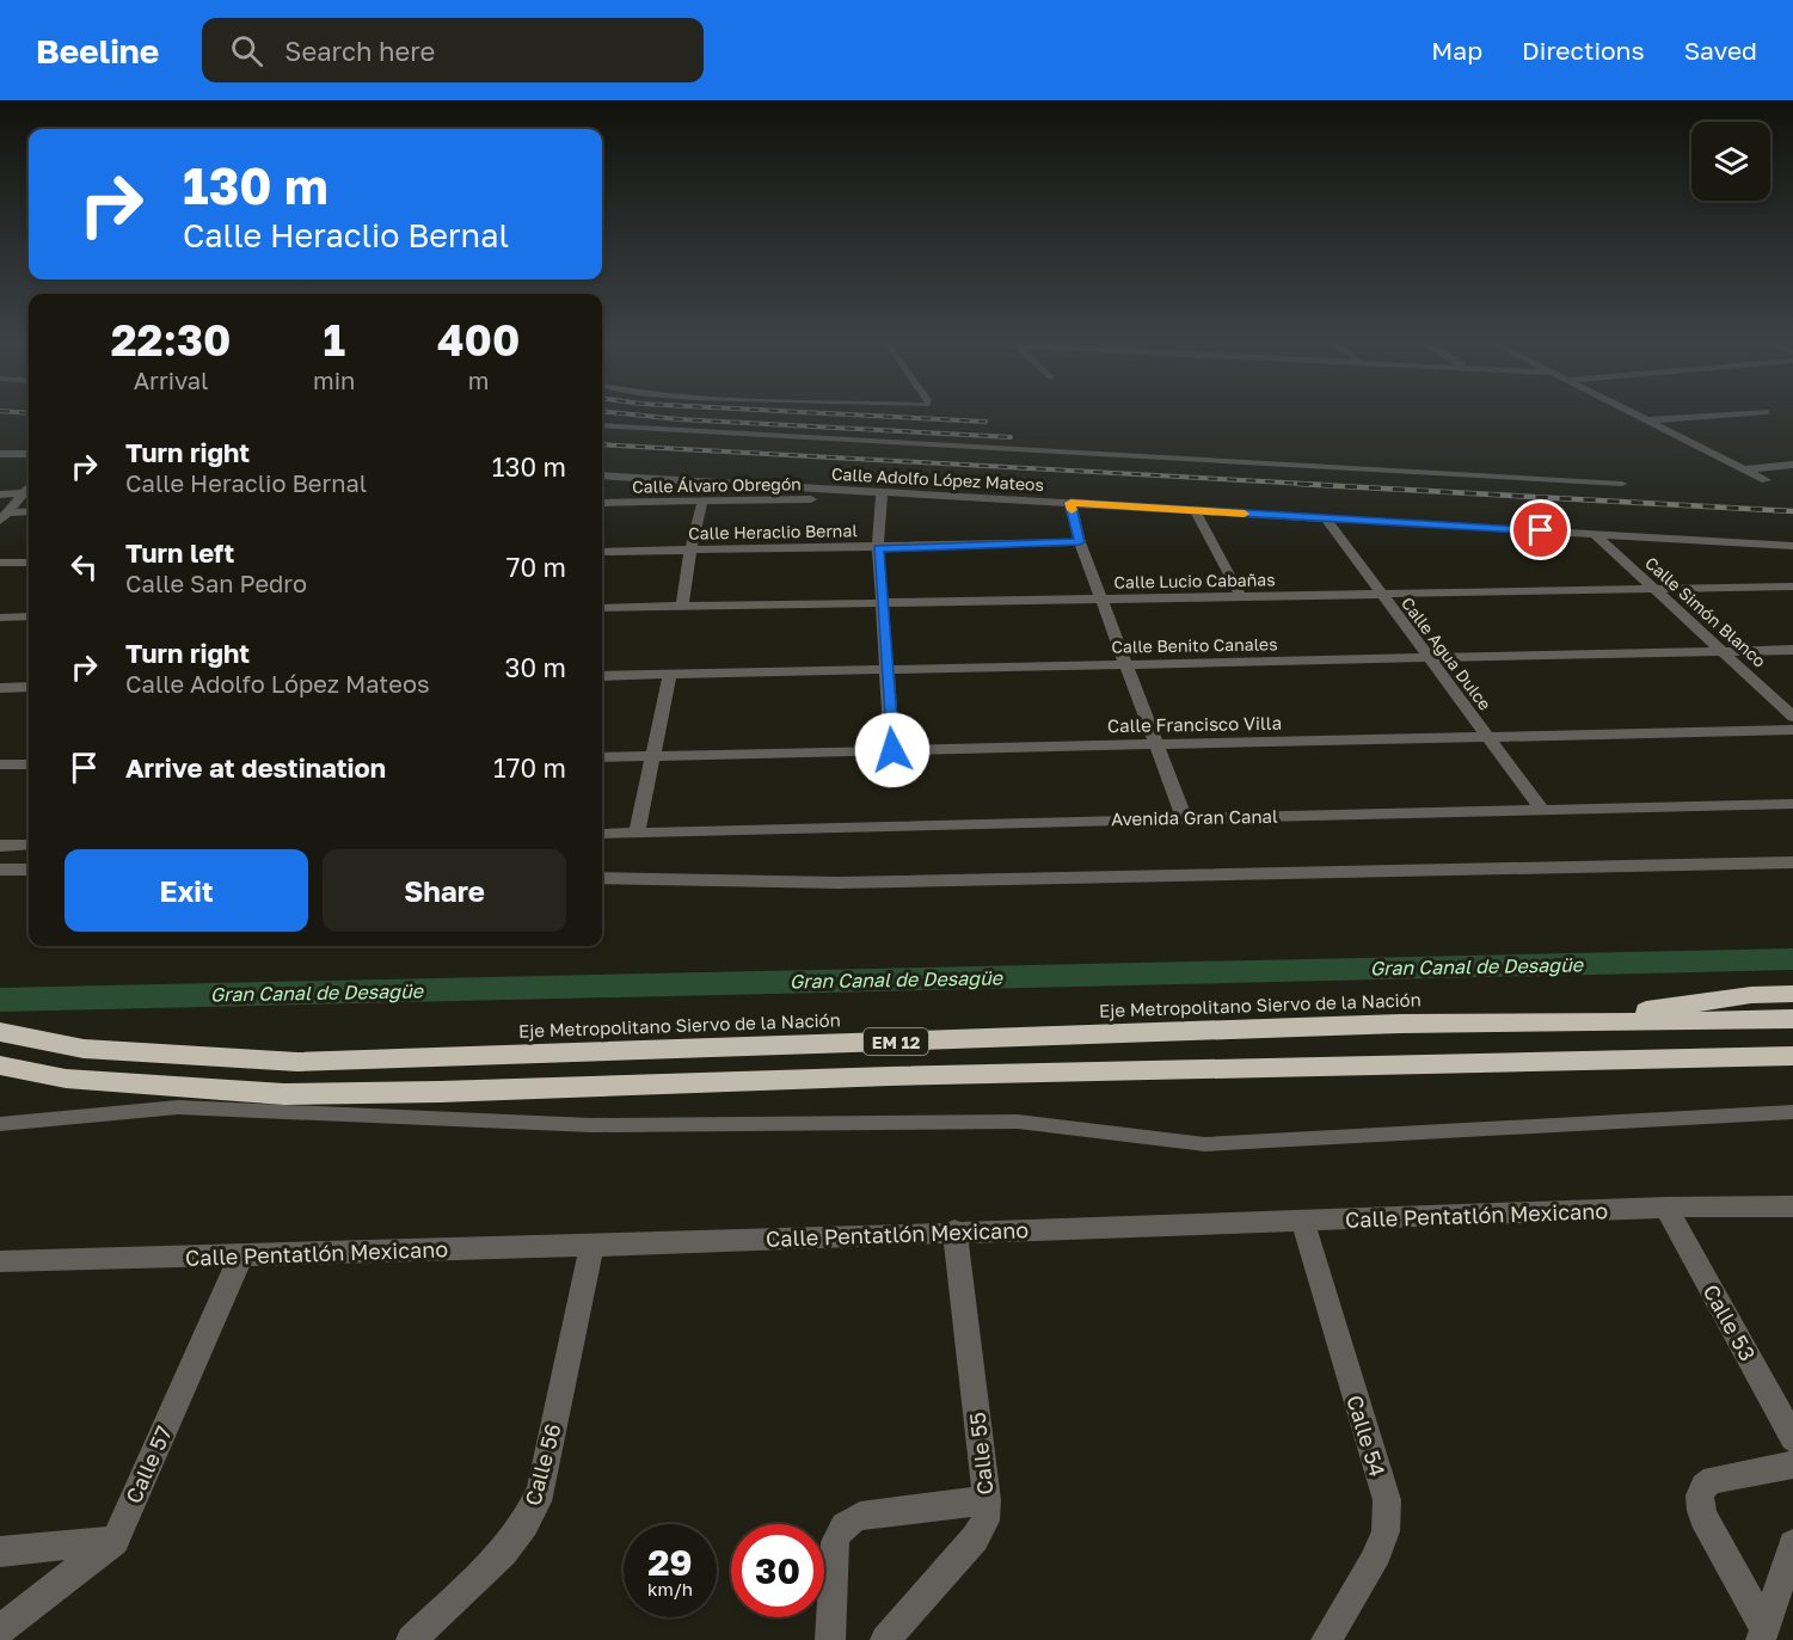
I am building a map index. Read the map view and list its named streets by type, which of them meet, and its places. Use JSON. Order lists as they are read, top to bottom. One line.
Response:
{"streets":{"highway":["Eje Metropolitano Siervo de la Nación","EM 12"],"street":["Calle Adolfo López Mateos","Calle Álvaro Obregón","Calle Heraclio Bernal","Calle Lucio Cabañas","Calle Simón Blanco","Calle Benito Canales","Calle Agua Dulce","Calle Francisco Villa","Avenida Gran Canal","Calle Pentatlón Mexicano","Calle 53","Calle 54","Calle 55","Calle 57","Calle 56"]},"crossings":[["Calle Adolfo López Mateos","Calle Álvaro Obregón"],["Calle Adolfo López Mateos","Calle Simón Blanco"],["Calle Adolfo López Mateos","Calle Agua Dulce"],["Calle Lucio Cabañas","Calle Simón Blanco"],["Calle Lucio Cabañas","Calle Agua Dulce"],["Calle Simón Blanco","Calle Benito Canales"],["Calle Benito Canales","Calle Agua Dulce"],["Calle Agua Dulce","Calle Francisco Villa"],["Calle Agua Dulce","Avenida Gran Canal"],["Calle Pentatlón Mexicano","Calle 53"],["Calle Pentatlón Mexicano","Calle 54"],["Calle Pentatlón Mexicano","Calle 55"],["Calle Pentatlón Mexicano","Calle 57"],["Calle Pentatlón Mexicano","Calle 56"]],"water":["Gran Canal de Desagüe"],"page":{"header":"Beeline","search":"Search here","nav":["Map","Directions","Saved"],"turn":["130 m","Calle Heraclio Bernal"],"eta":["22:30","Arrival","1","min","400","m"],"list":[{"name":"Turn right","note":"Calle Heraclio Bernal","value":"130 m"},{"name":"Turn left","note":"Calle San Pedro","value":"70 m"},{"name":"Turn right","note":"Calle Adolfo López Mateos","value":"30 m"},{"name":"Arrive at destination","value":"170 m"}],"buttons":["Exit","Share"],"speed":"29 km/h","limit":"30"}}
